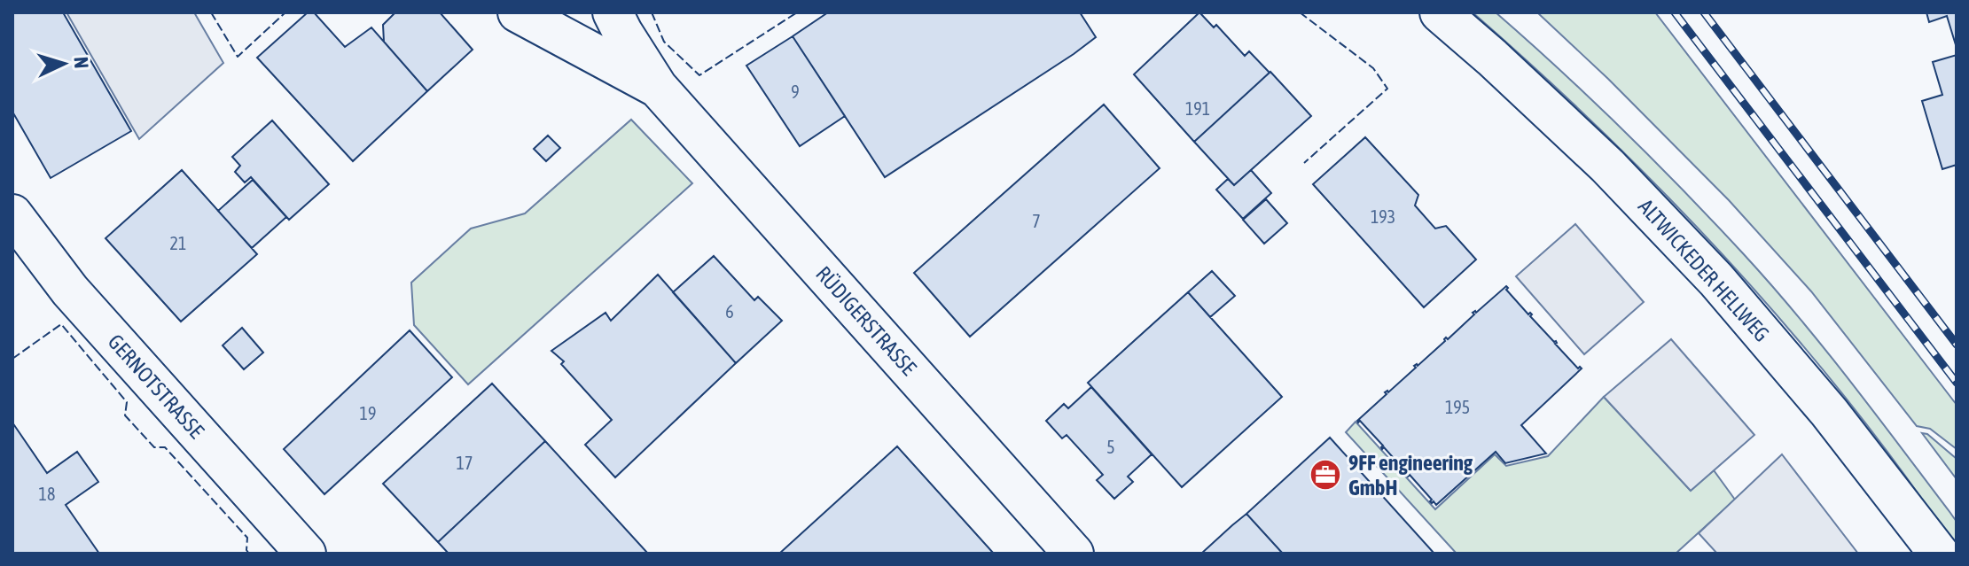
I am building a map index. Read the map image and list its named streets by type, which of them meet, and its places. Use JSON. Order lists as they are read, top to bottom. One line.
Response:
{"streets":{"street":["ALTWICKEDER HELLWEG","RÜDIGERSTRASSE","GERNOTSTRASSE"]},"places":{"office":["9FF engineering GmbH"]},"house_numbers":["9","191","193","7","21","6","195","19","5","17","18"],"north":"right"}
